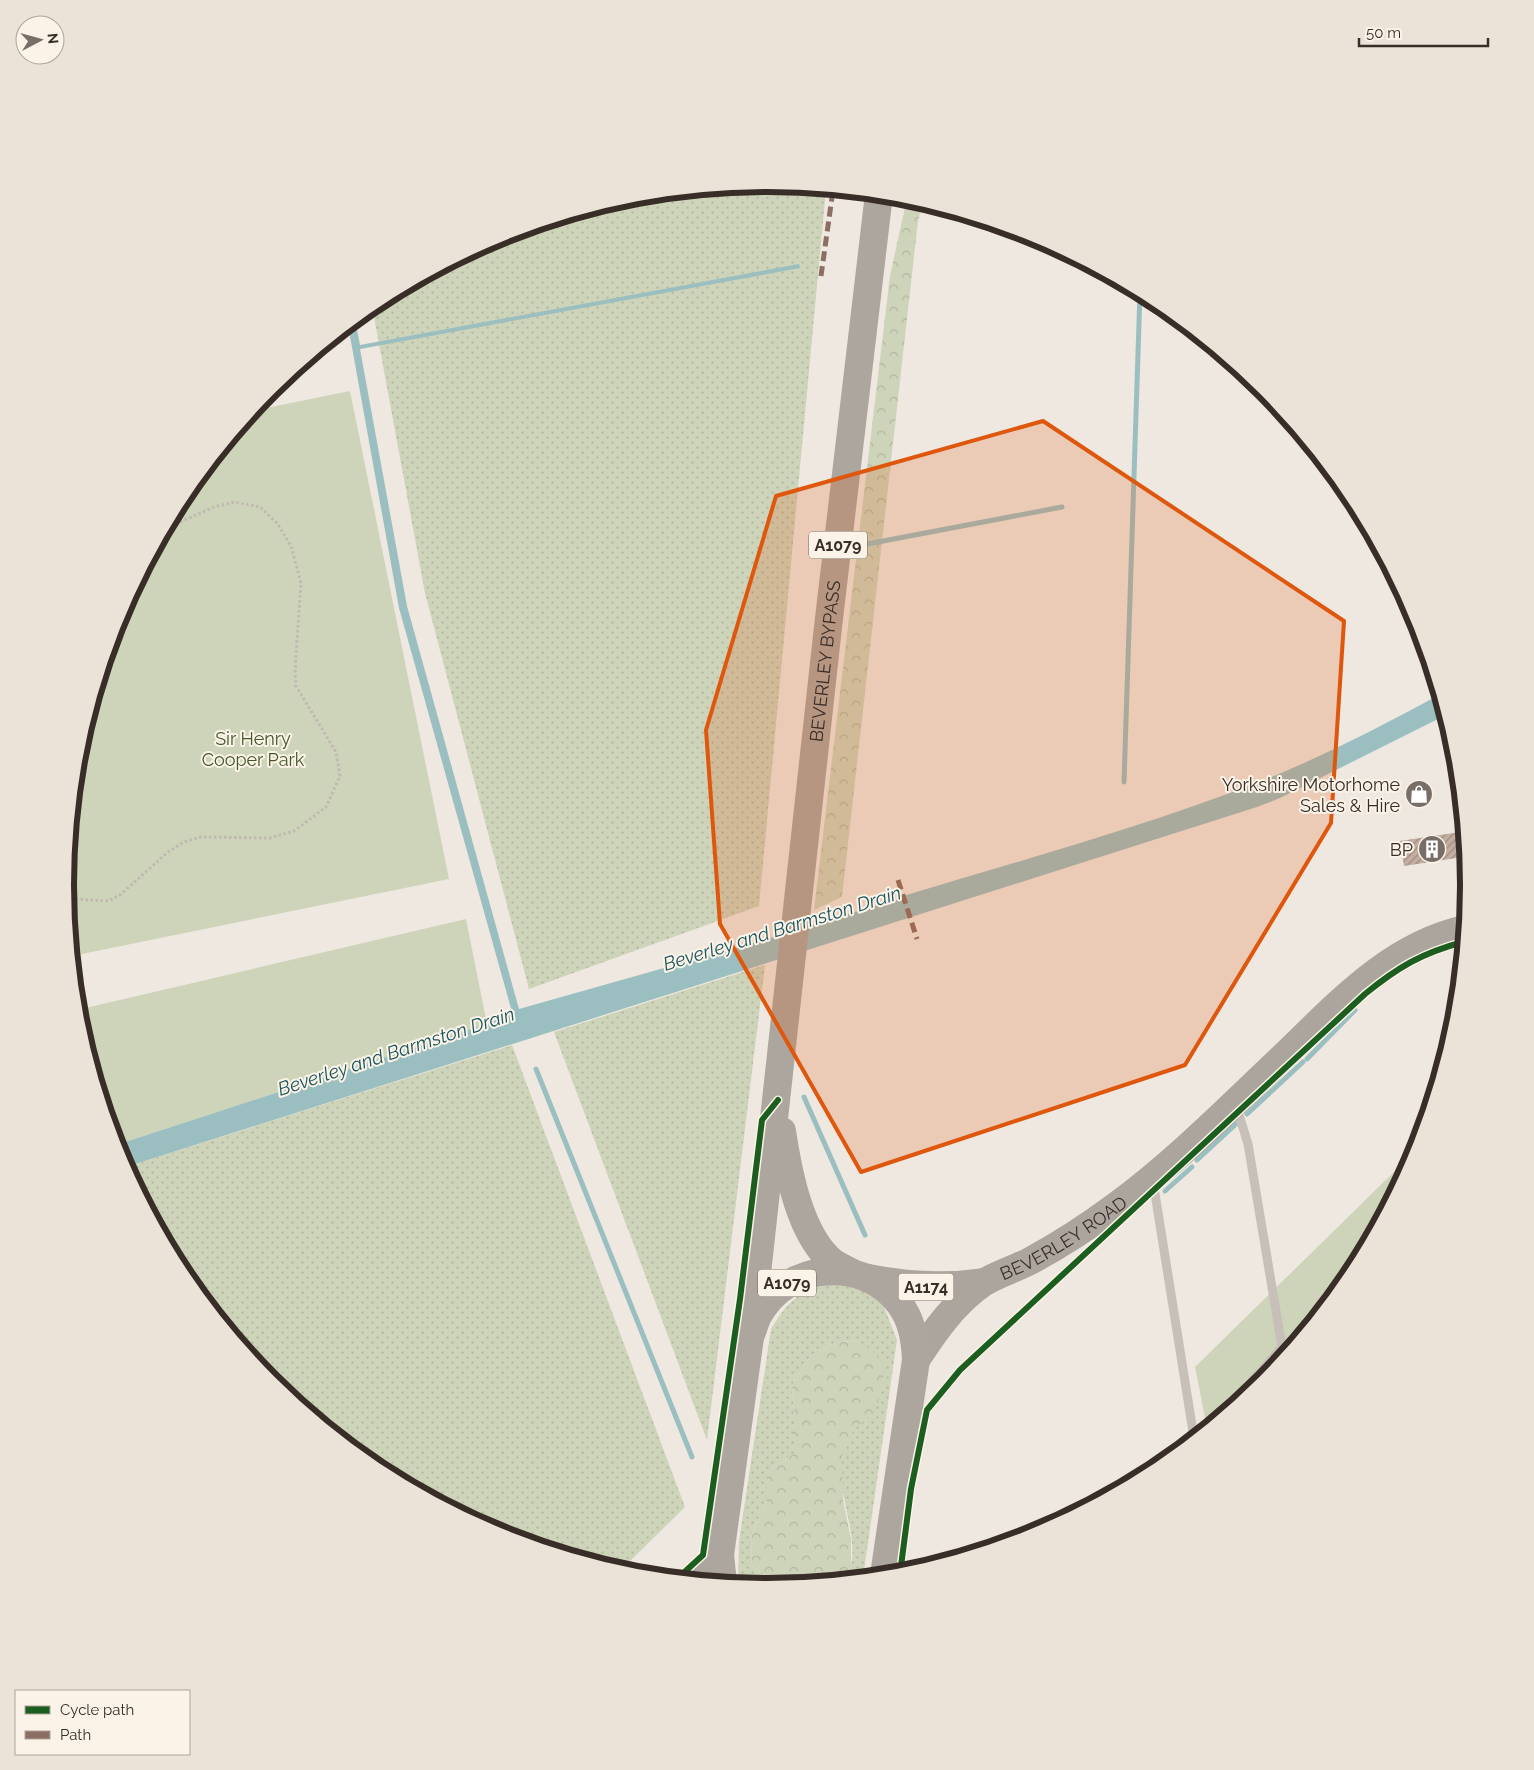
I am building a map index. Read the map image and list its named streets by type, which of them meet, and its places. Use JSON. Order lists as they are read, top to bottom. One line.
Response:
{"streets":{"highway":["A1079","BEVERLEY BYPASS"],"main road":["BEVERLEY ROAD","A1174"]},"crossings":[["A1079","BEVERLEY BYPASS"],["A1079","BEVERLEY ROAD"],["BEVERLEY BYPASS","BEVERLEY ROAD"]],"water":["Beverley and Barmston Drain"],"parks":["Sir Henry Cooper Park"],"places":{"shop":["Yorkshire Motorhome Sales & Hire"],"building":["BP"]},"legend":["Cycle path","Path"],"scale_bar":"50 m","north":"right"}
